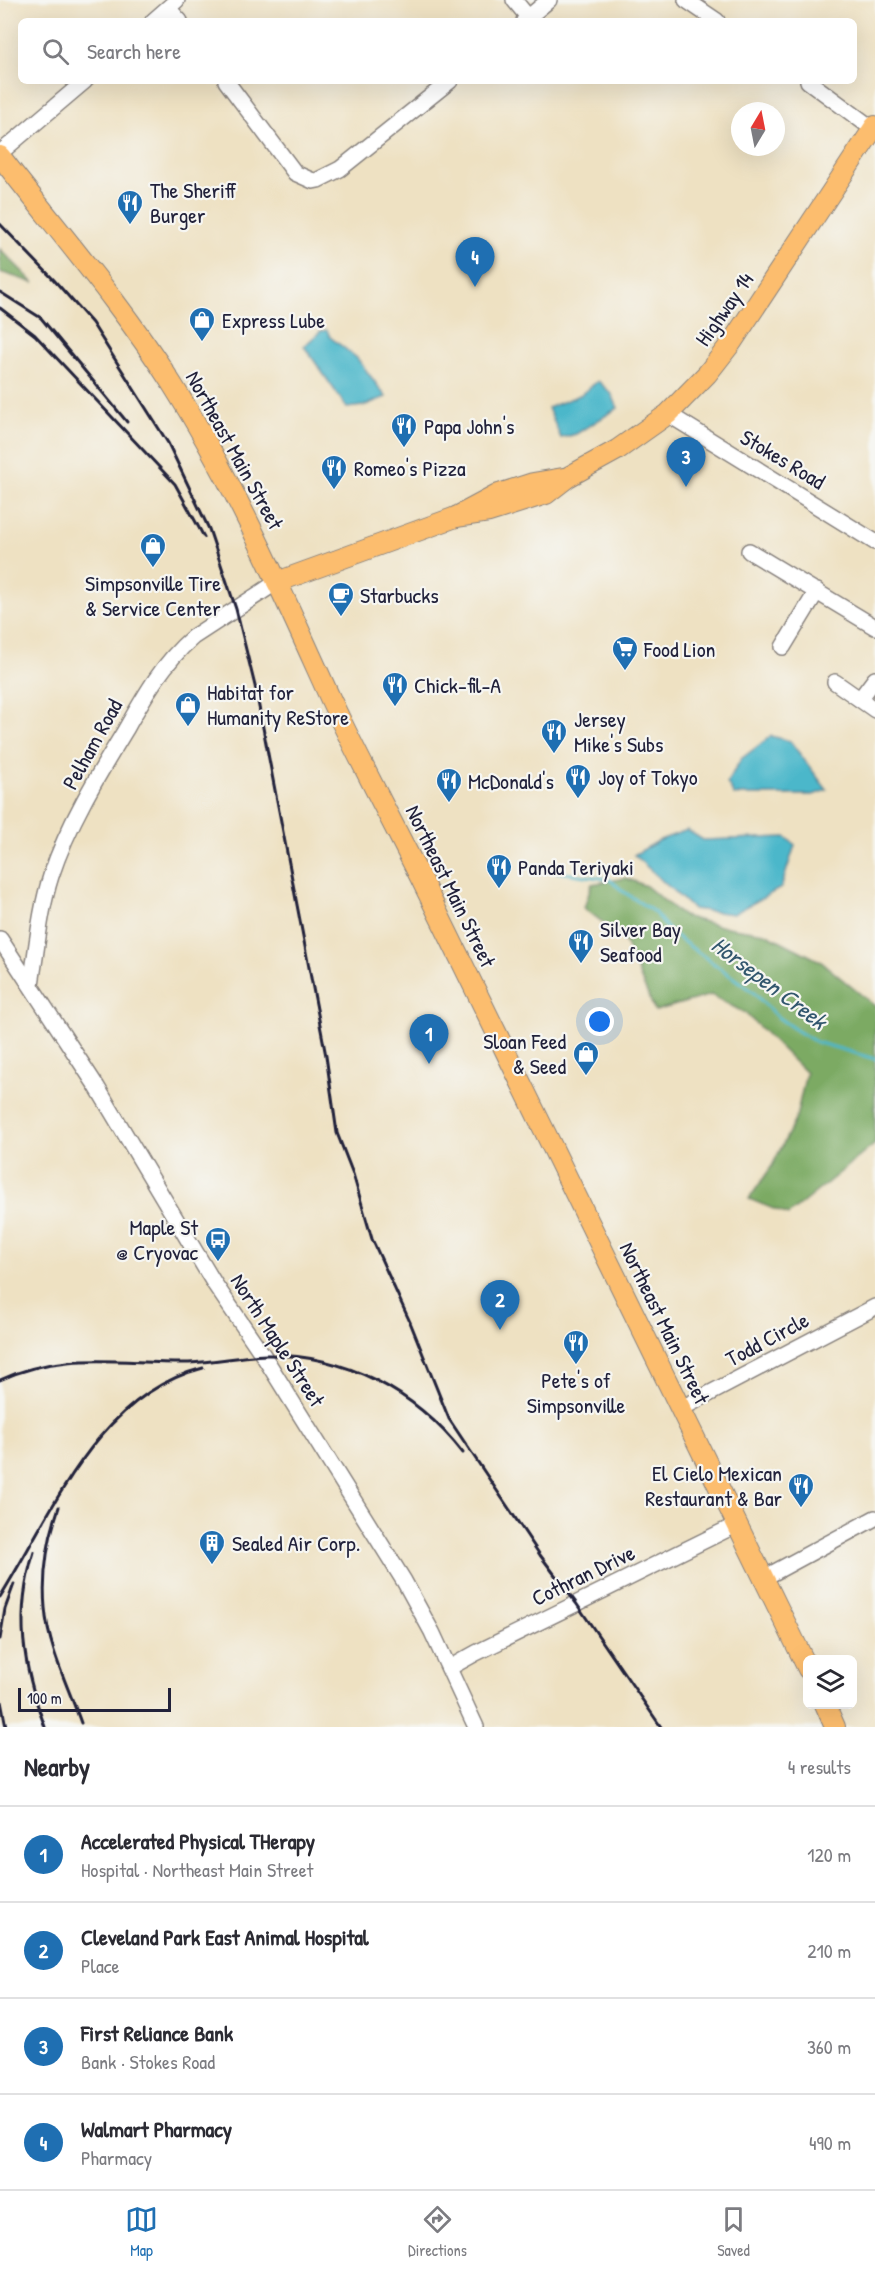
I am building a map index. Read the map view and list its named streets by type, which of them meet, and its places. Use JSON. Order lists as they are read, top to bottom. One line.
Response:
{"streets":{"main road":["Highway 14","Northeast Main Street"],"street":["Stokes Road","Pelham Road","Todd Circle","North Maple Street","Cothran Drive"]},"crossings":[["Highway 14","Northeast Main Street"],["Highway 14","Stokes Road"],["Highway 14","Pelham Road"],["Northeast Main Street","Pelham Road"],["Northeast Main Street","Todd Circle"],["Northeast Main Street","Cothran Drive"],["Pelham Road","North Maple Street"],["North Maple Street","Cothran Drive"]],"water":["Horsepen Creek"],"places":{"restaurant":["The Sheriff Burger","Papa John's","Romeo's Pizza","Chick-fil-A","Jersey Mike's Subs","Joy of Tokyo","McDonald's","Panda Teriyaki","Silver Bay Seafood","Pete's of Simpsonville","El Cielo Mexican Restaurant & Bar"],"shop":["Express Lube","Simpsonville Tire & Service Center","Habitat for Humanity ReStore","Sloan Feed & Seed"],"cafe":["Starbucks"],"supermarket":["Food Lion"],"bus stop":["Maple St @ Cryovac"],"building":["Sealed Air Corp."]},"scale_bar":"100 m","north":"top","page":{"search":"Search here","pins":["4","3","1","2"],"scale":"100 m","heading":["Nearby","4 results"],"list":[{"mark":"1","name":"Accelerated Physical THerapy","note":"Hospital · Northeast Main Street","value":"120 m"},{"mark":"2","name":"Cleveland Park East Animal Hospital","note":"Place","value":"210 m"},{"mark":"3","name":"First Reliance Bank","note":"Bank · Stokes Road","value":"360 m"},{"mark":"4","name":"Walmart Pharmacy","note":"Pharmacy","value":"490 m"}],"nav":["Map","Directions","Saved"]}}
